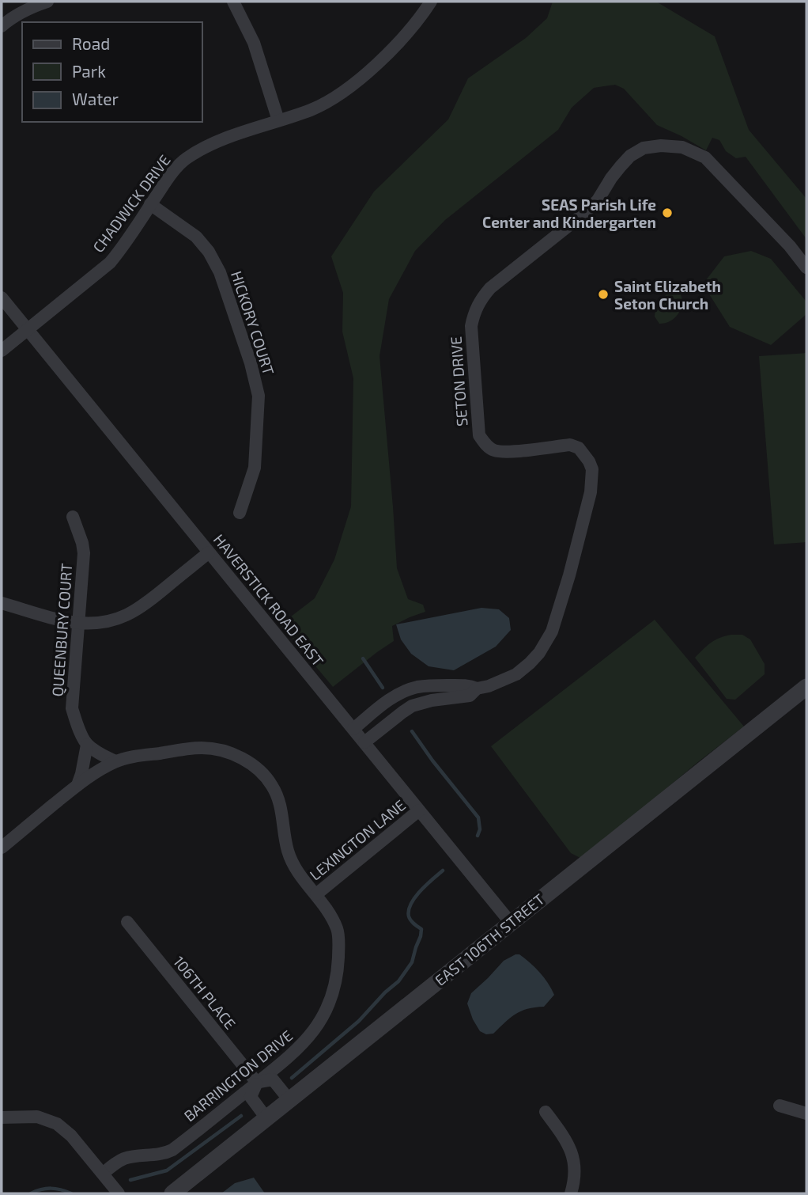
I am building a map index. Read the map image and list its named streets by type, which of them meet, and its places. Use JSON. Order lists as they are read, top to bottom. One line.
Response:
{"streets":{"street":["CHADWICK DRIVE","HICKORY COURT","SETON DRIVE","HAVERSTICK ROAD EAST","QUEENBURY COURT","LEXINGTON LANE","EAST 106TH STREET","106TH PLACE","BARRINGTON DRIVE"]},"crossings":[["CHADWICK DRIVE","HICKORY COURT"],["CHADWICK DRIVE","HAVERSTICK ROAD EAST"],["SETON DRIVE","HAVERSTICK ROAD EAST"],["HAVERSTICK ROAD EAST","LEXINGTON LANE"],["HAVERSTICK ROAD EAST","EAST 106TH STREET"],["LEXINGTON LANE","BARRINGTON DRIVE"],["106TH PLACE","BARRINGTON DRIVE"]],"places":["SEAS Parish Life Center and Kindergarten","Saint Elizabeth Seton Church"],"legend":["Road","Park","Water"]}
